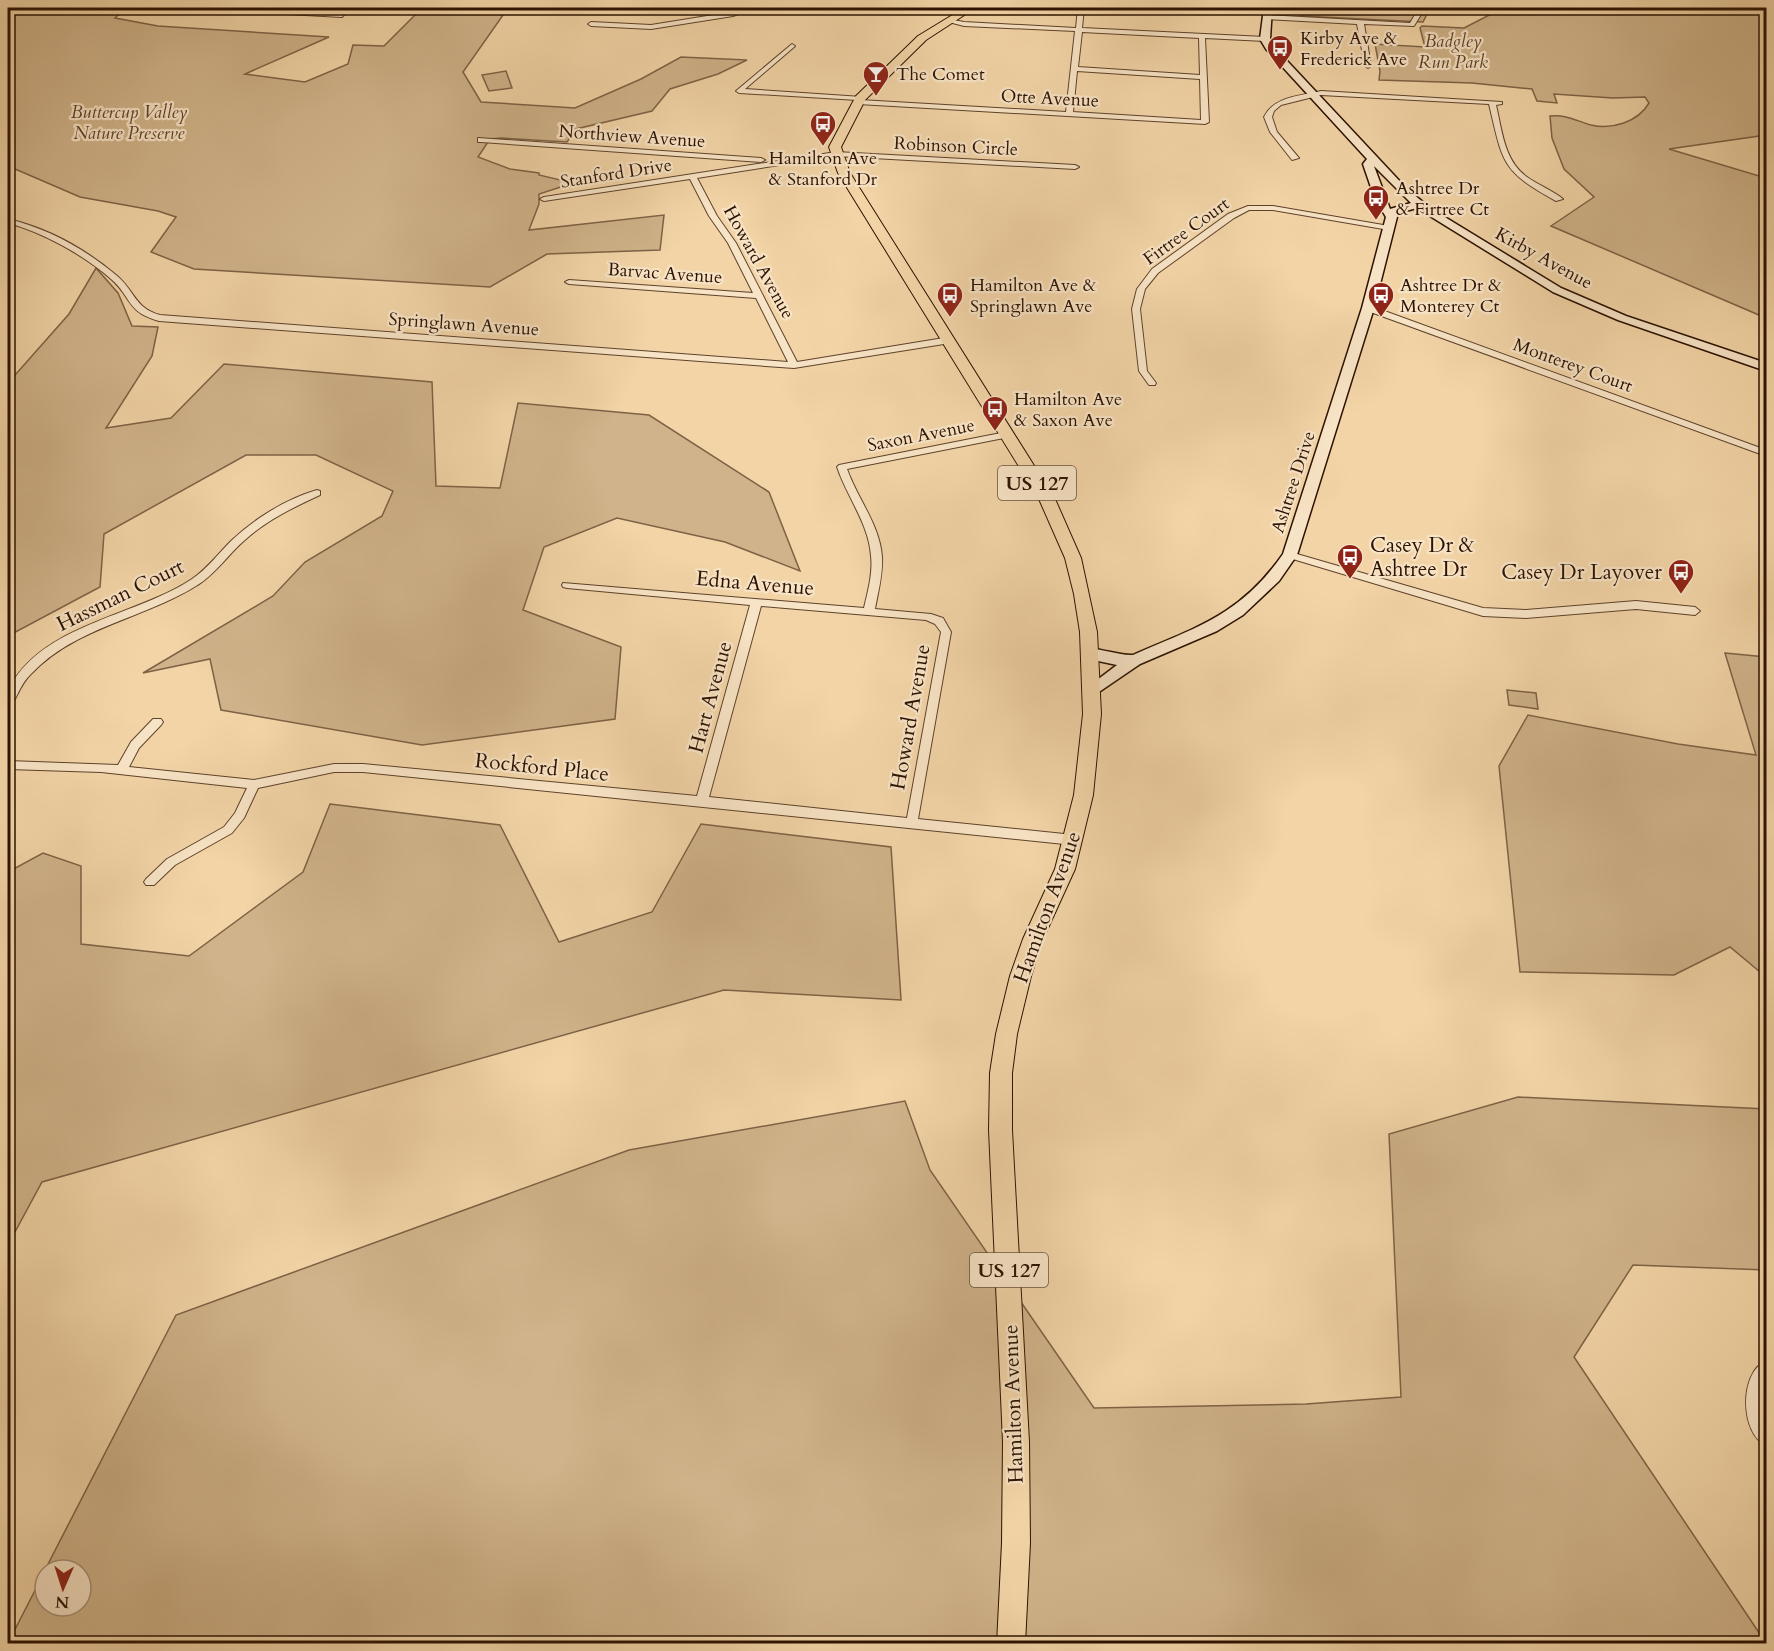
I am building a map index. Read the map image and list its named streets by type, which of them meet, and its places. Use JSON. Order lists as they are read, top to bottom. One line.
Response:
{"streets":{"main road":["US 127","Hamilton Avenue"],"street":["Otte Avenue","Northview Avenue","Robinson Circle","Stanford Drive","Firtree Court","Kirby Avenue","Howard Avenue","Barvac Avenue","Springlawn Avenue","Monterey Court","Saxon Avenue","Ashtree Drive","Edna Avenue","Hassman Court","Hart Avenue","Rockford Place"]},"crossings":[["Northview Avenue","Stanford Drive"],["Robinson Circle","Stanford Drive"],["Robinson Circle","Hamilton Avenue"],["Stanford Drive","Howard Avenue"],["Stanford Drive","Hamilton Avenue"],["Firtree Court","Ashtree Drive"],["Howard Avenue","Barvac Avenue"],["Howard Avenue","Springlawn Avenue"],["Howard Avenue","Edna Avenue"],["Howard Avenue","Rockford Place"],["Springlawn Avenue","Hamilton Avenue"],["Monterey Court","Ashtree Drive"],["Saxon Avenue","Edna Avenue"],["Saxon Avenue","Hamilton Avenue"],["Ashtree Drive","Hamilton Avenue"],["Edna Avenue","Hart Avenue"],["Hart Avenue","Rockford Place"],["Rockford Place","Hamilton Avenue"]],"parks":["Badgley Run Park","Buttercup Valley Nature Preserve"],"places":{"bus stop":["Kirby Ave & Frederick Ave","Hamilton Ave & Stanford Dr","Ashtree Dr & Firtree Ct","Hamilton Ave & Springlawn Ave","Ashtree Dr & Monterey Ct","Hamilton Ave & Saxon Ave","Casey Dr & Ashtree Dr","Casey Dr Layover"],"bar":["The Comet"]},"north":"bottom"}
